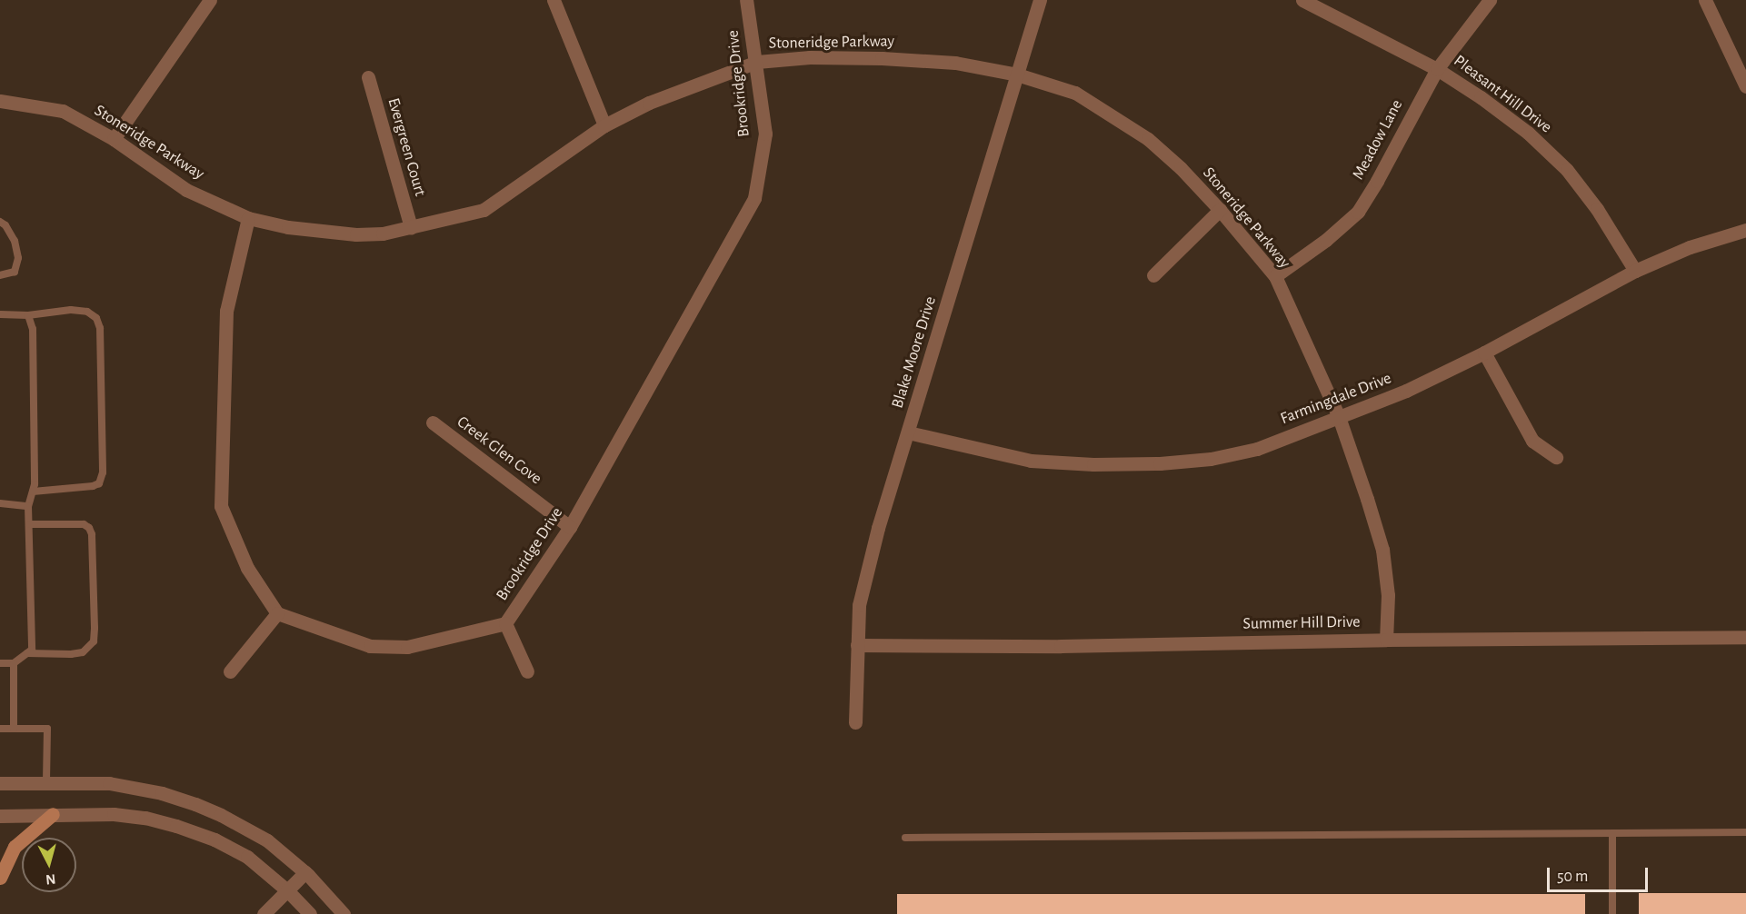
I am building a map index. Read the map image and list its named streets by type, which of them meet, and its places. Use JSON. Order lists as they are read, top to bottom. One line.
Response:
{"streets":{"street":["Stoneridge Parkway","Brookridge Drive","Pleasant Hill Drive","Meadow Lane","Evergreen Court","Blake Moore Drive","Farmingdale Drive","Creek Glen Cove","Summer Hill Drive"]},"crossings":[["Stoneridge Parkway","Brookridge Drive"],["Stoneridge Parkway","Meadow Lane"],["Stoneridge Parkway","Evergreen Court"],["Stoneridge Parkway","Blake Moore Drive"],["Stoneridge Parkway","Farmingdale Drive"],["Stoneridge Parkway","Summer Hill Drive"],["Brookridge Drive","Creek Glen Cove"],["Pleasant Hill Drive","Meadow Lane"],["Pleasant Hill Drive","Farmingdale Drive"],["Blake Moore Drive","Farmingdale Drive"],["Blake Moore Drive","Summer Hill Drive"]],"scale_bar":"50 m","north":"bottom"}
